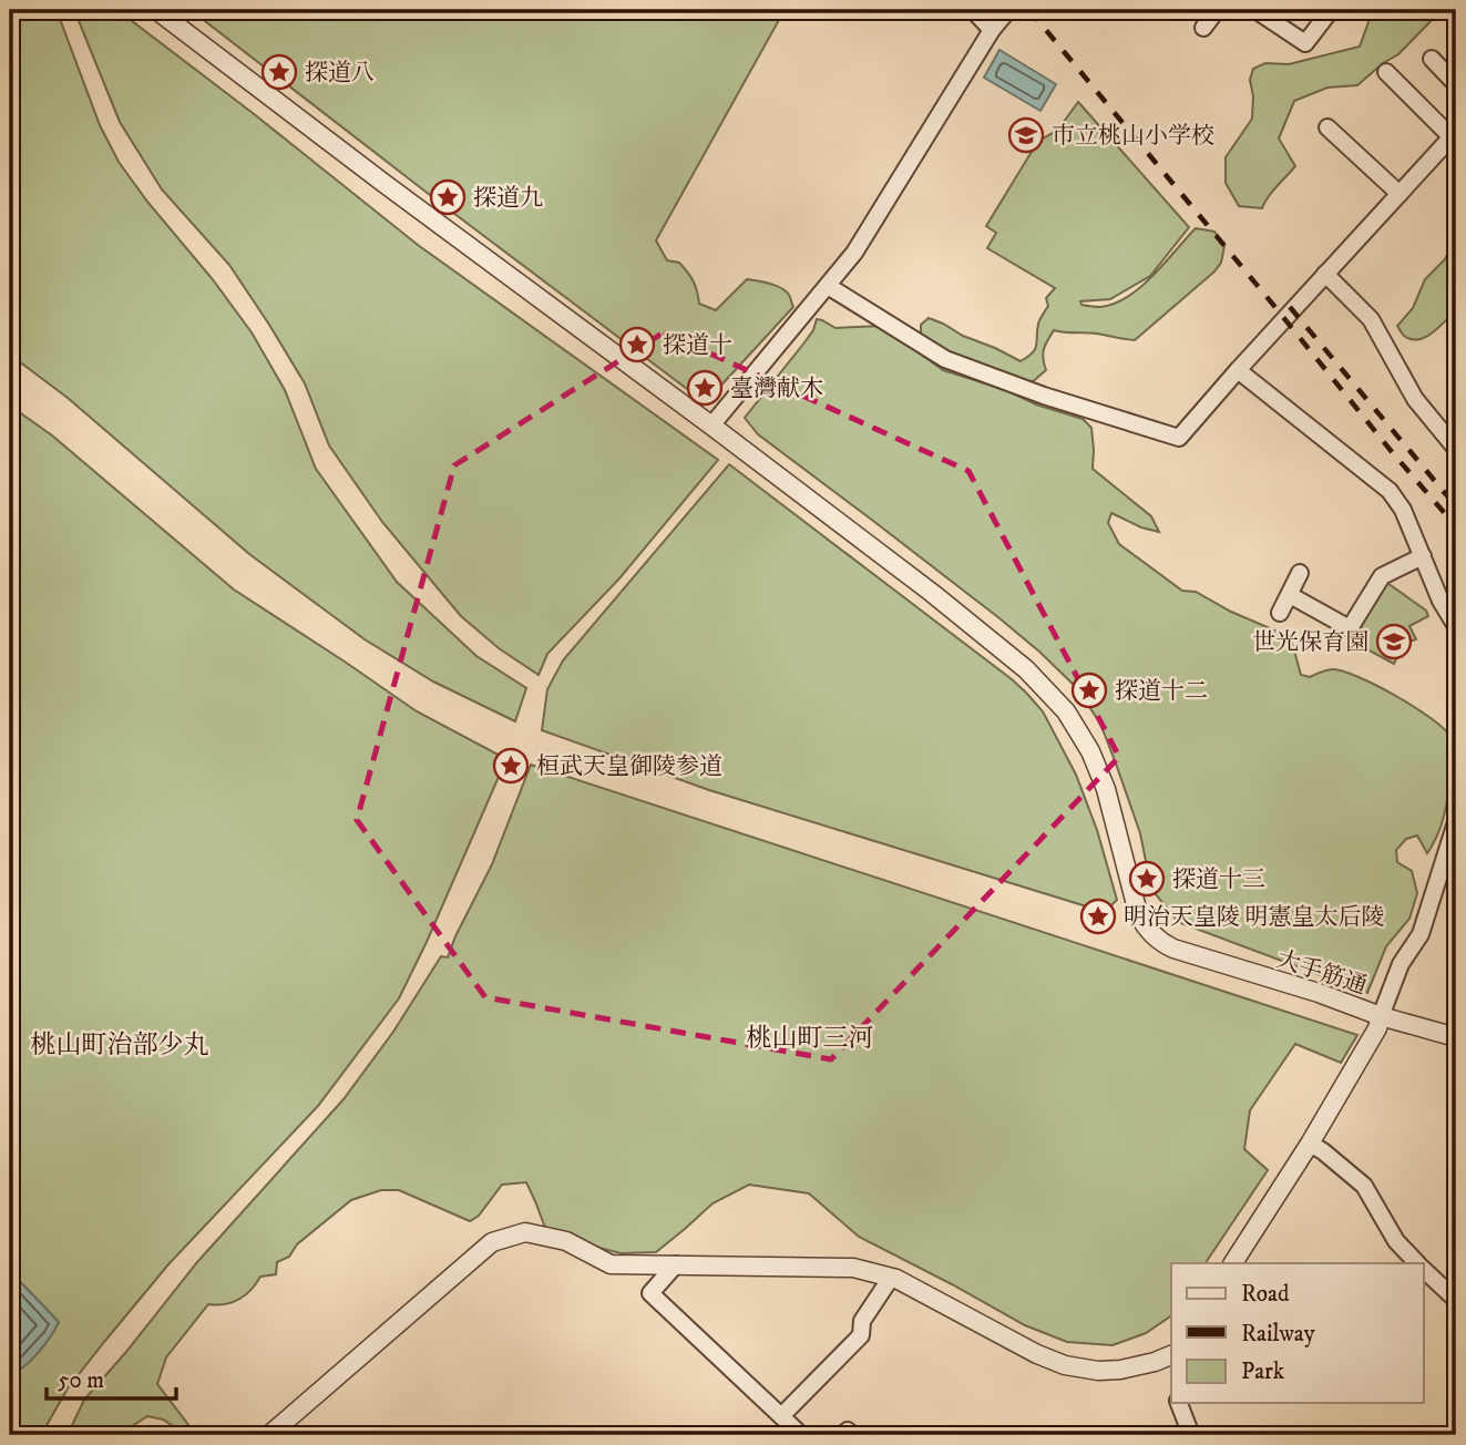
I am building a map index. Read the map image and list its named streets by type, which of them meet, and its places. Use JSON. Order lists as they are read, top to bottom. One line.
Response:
{"streets":{"street":["大手筋通"]},"districts":["桃山町三河","桃山町治部少丸"],"places":{"place":["探道八","探道九","探道十","臺灣献木","探道十二","桓武天皇御陵参道","探道十三","明治天皇陵 明憲皇太后陵"],"school or university":["市立桃山小学校","世光保育園"]},"legend":["Road","Railway","Park"],"scale_bar":"50 m"}
